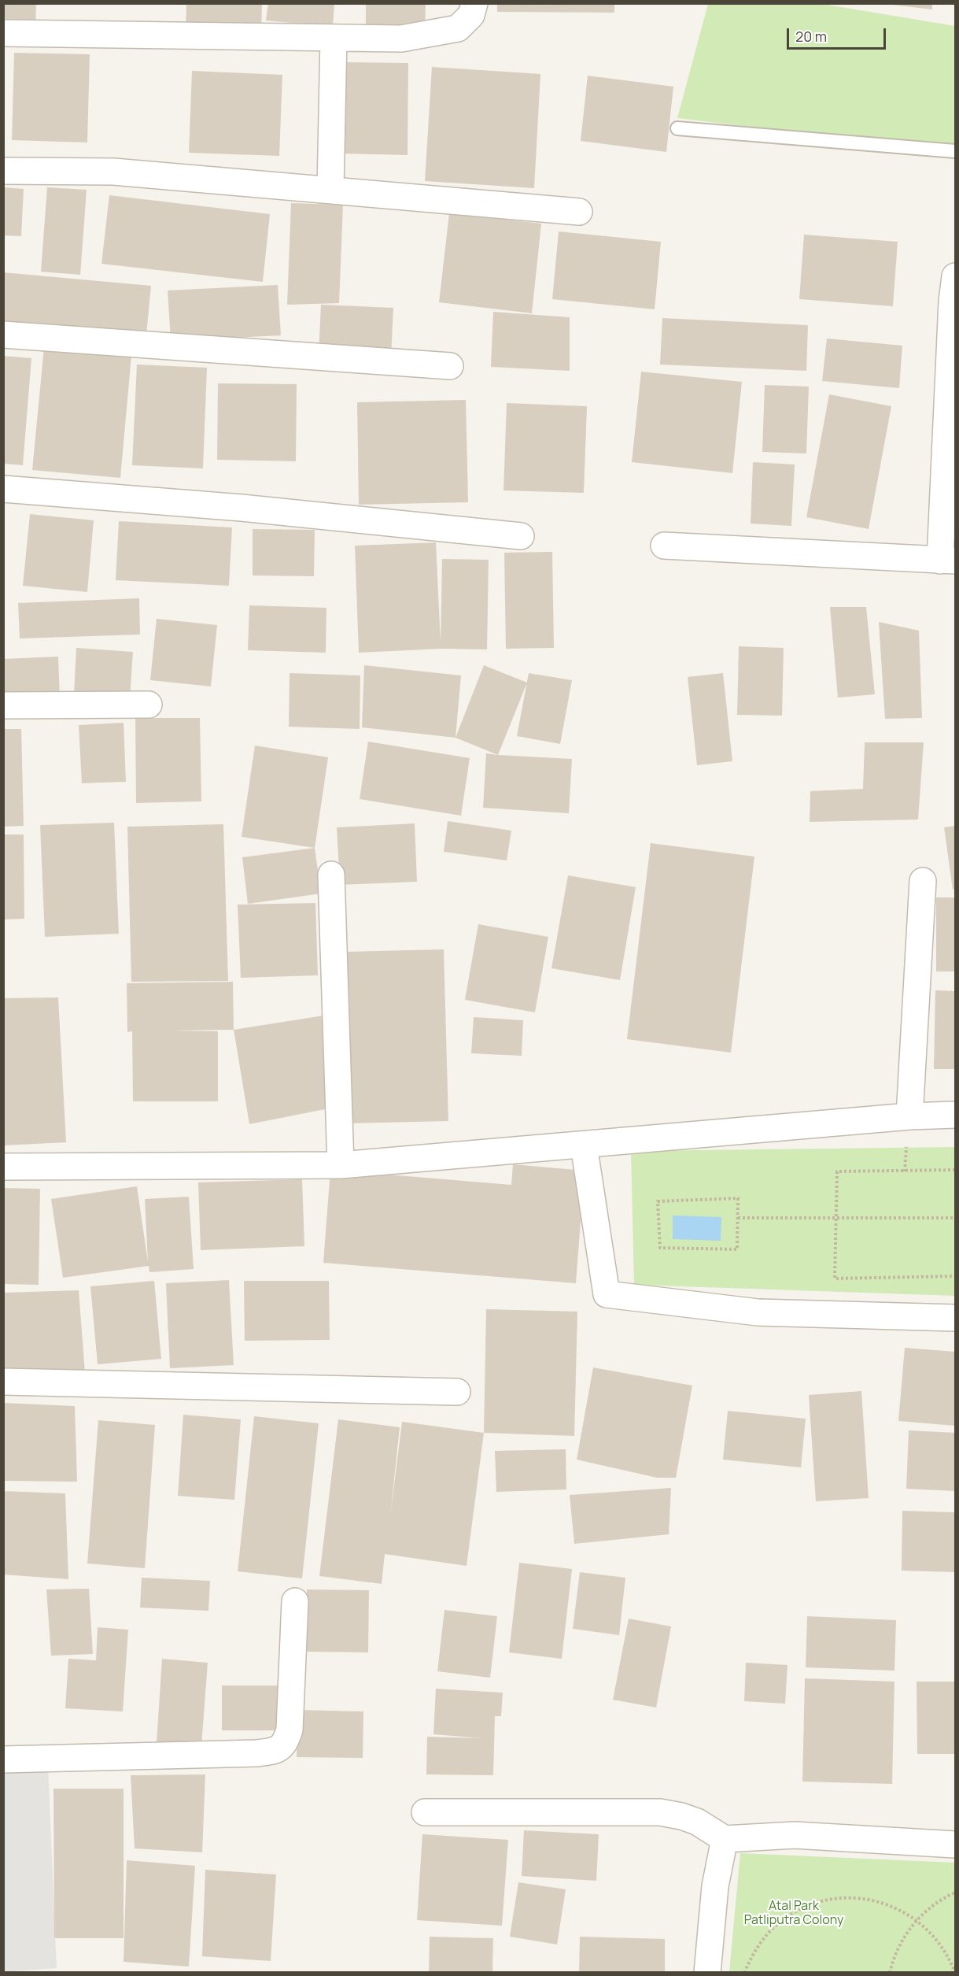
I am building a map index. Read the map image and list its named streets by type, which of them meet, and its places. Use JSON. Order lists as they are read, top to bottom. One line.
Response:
{"parks":["Atal Park Patliputra Colony"],"scale_bar":"20 m"}
